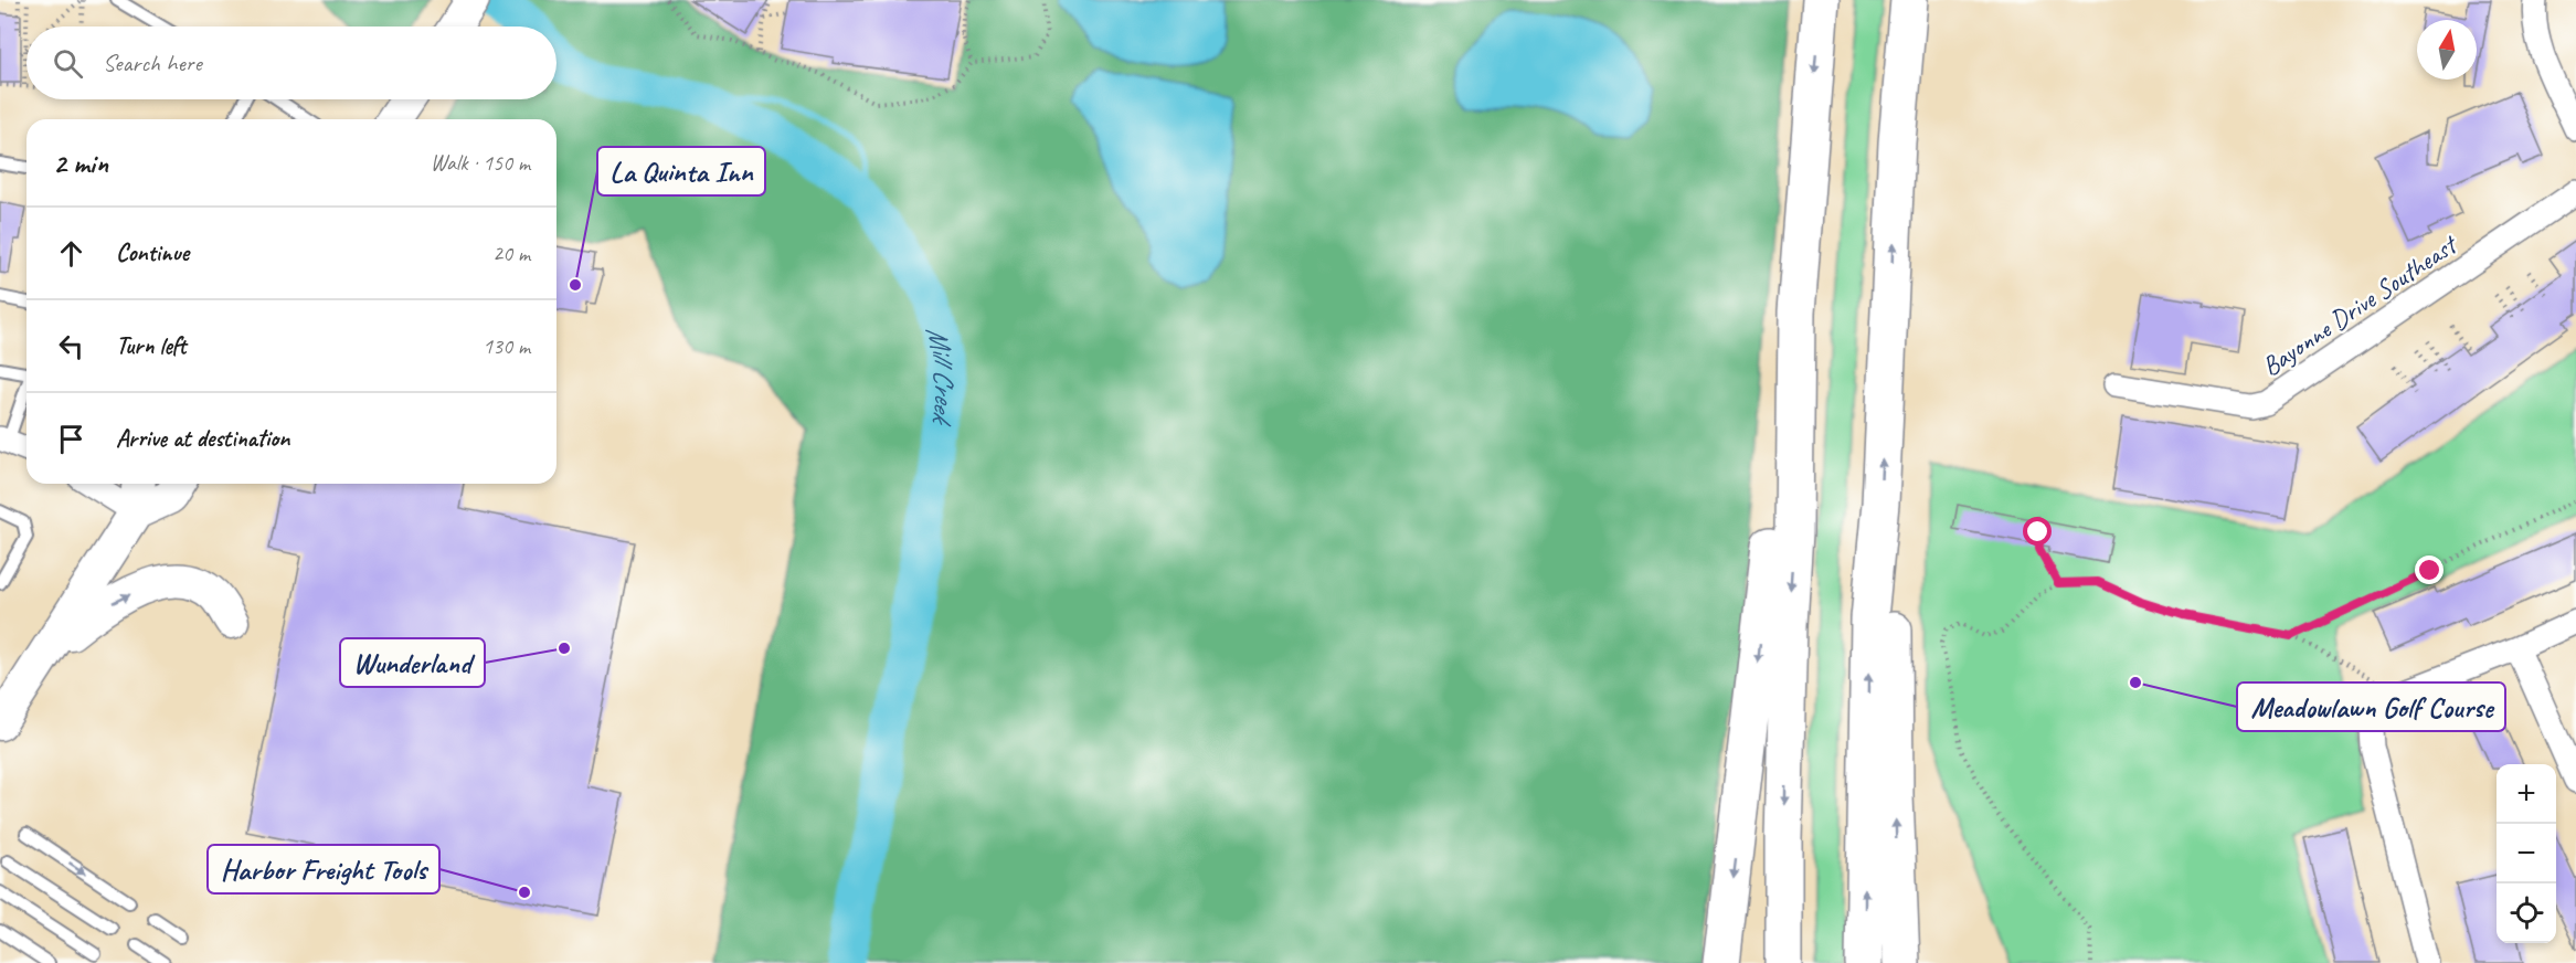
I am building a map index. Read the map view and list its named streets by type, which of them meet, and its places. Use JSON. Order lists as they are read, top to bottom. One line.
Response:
{"streets":{"street":["Bayonne Drive Southeast"]},"water":["Mill Creek"],"places":["La Quinta Inn","Wunderland","Meadowlawn Golf Course","Harbor Freight Tools"],"north":"top","page":{"search":"Search here","heading":["2 min","Walk · 150 m"],"list":[["Continue","20 m"],["Turn left","130 m"],"Arrive at destination"],"map_buttons":["+","−"]}}
